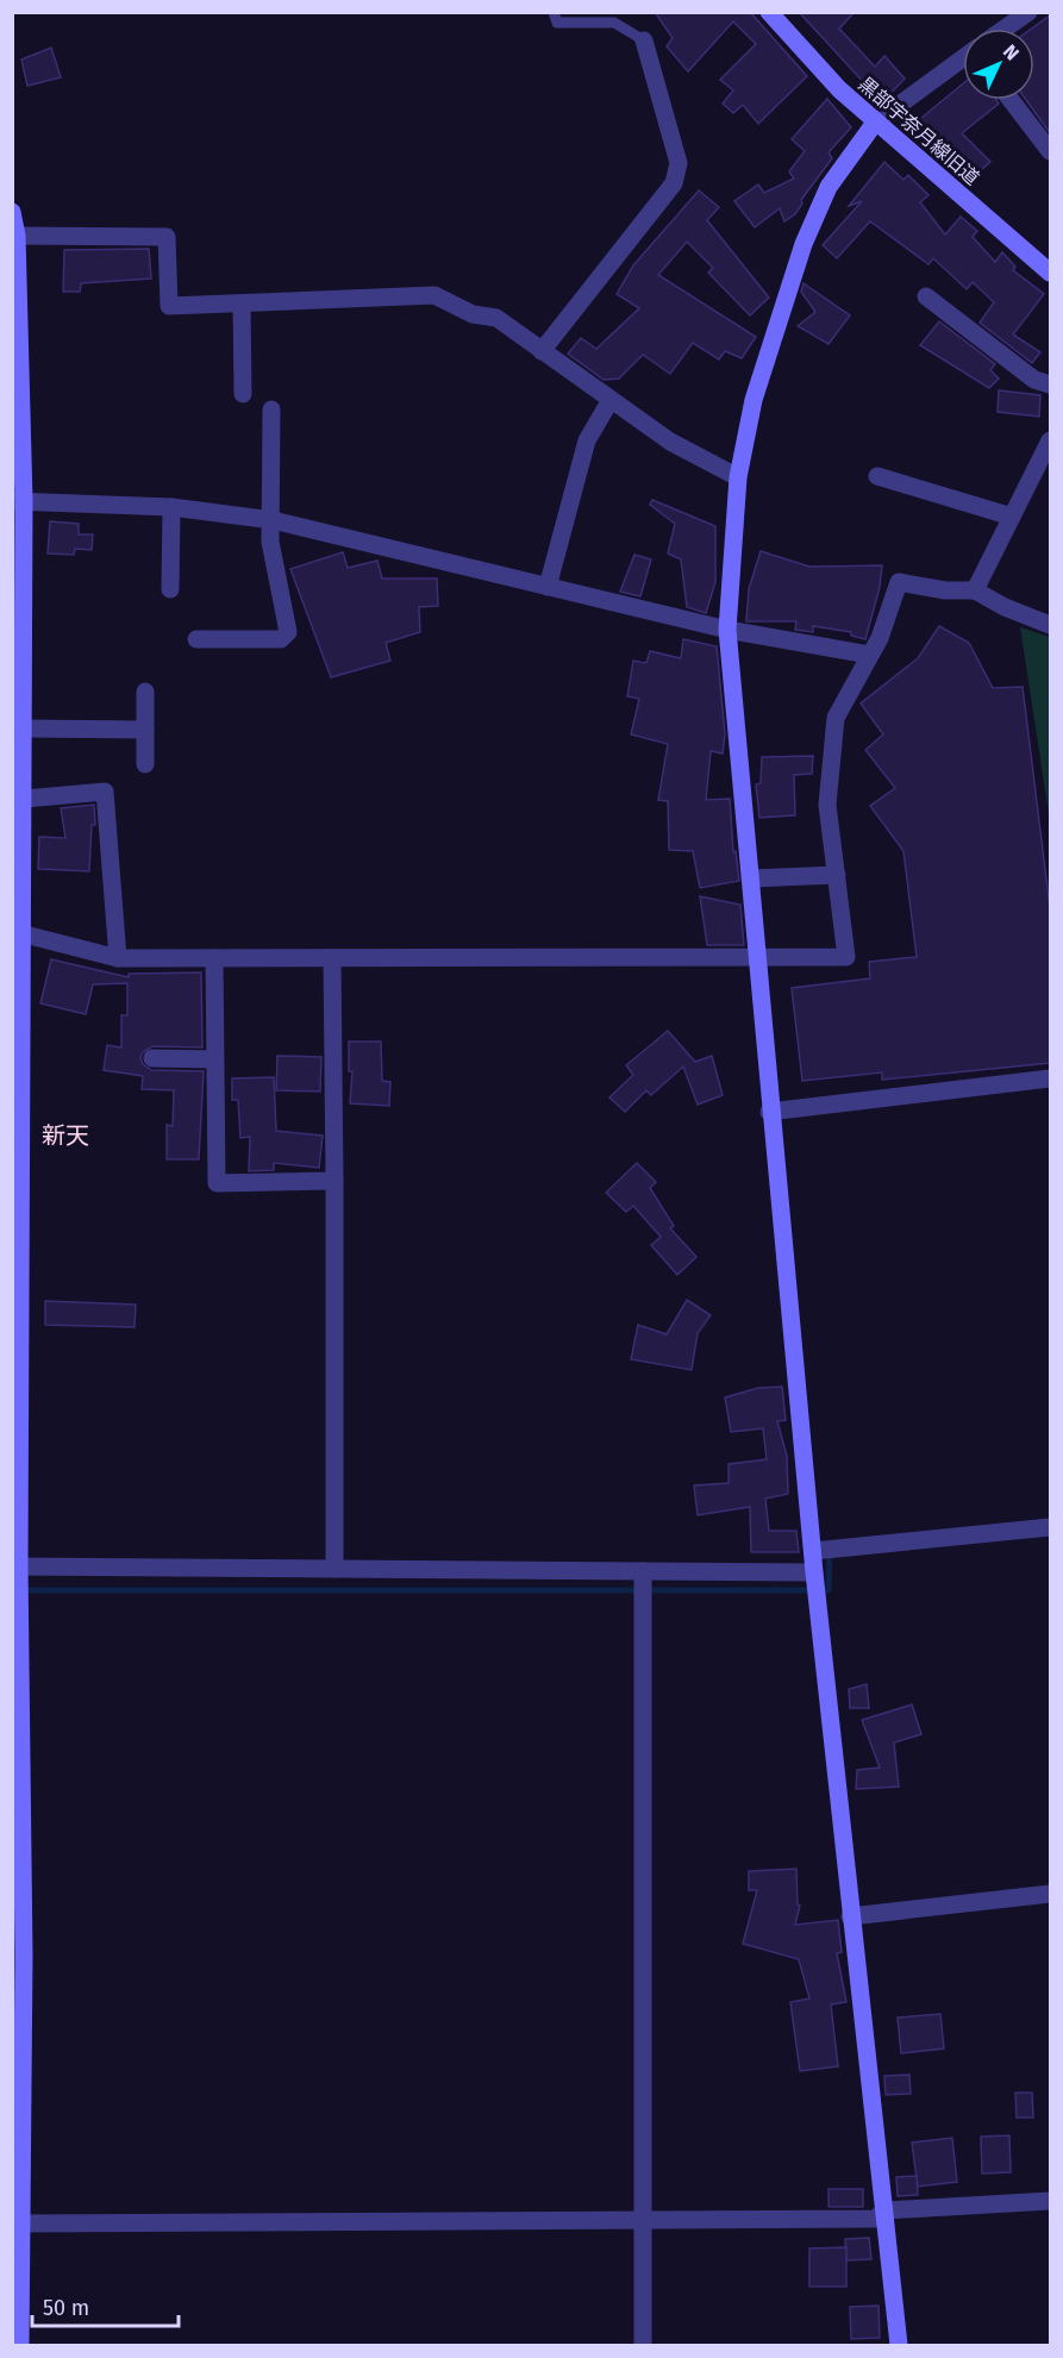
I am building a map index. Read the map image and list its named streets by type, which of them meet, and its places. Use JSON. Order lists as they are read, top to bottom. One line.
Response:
{"streets":{"street":["黒部宇奈月線旧道"]},"districts":["新天"],"scale_bar":"50 m","north":"top right"}
